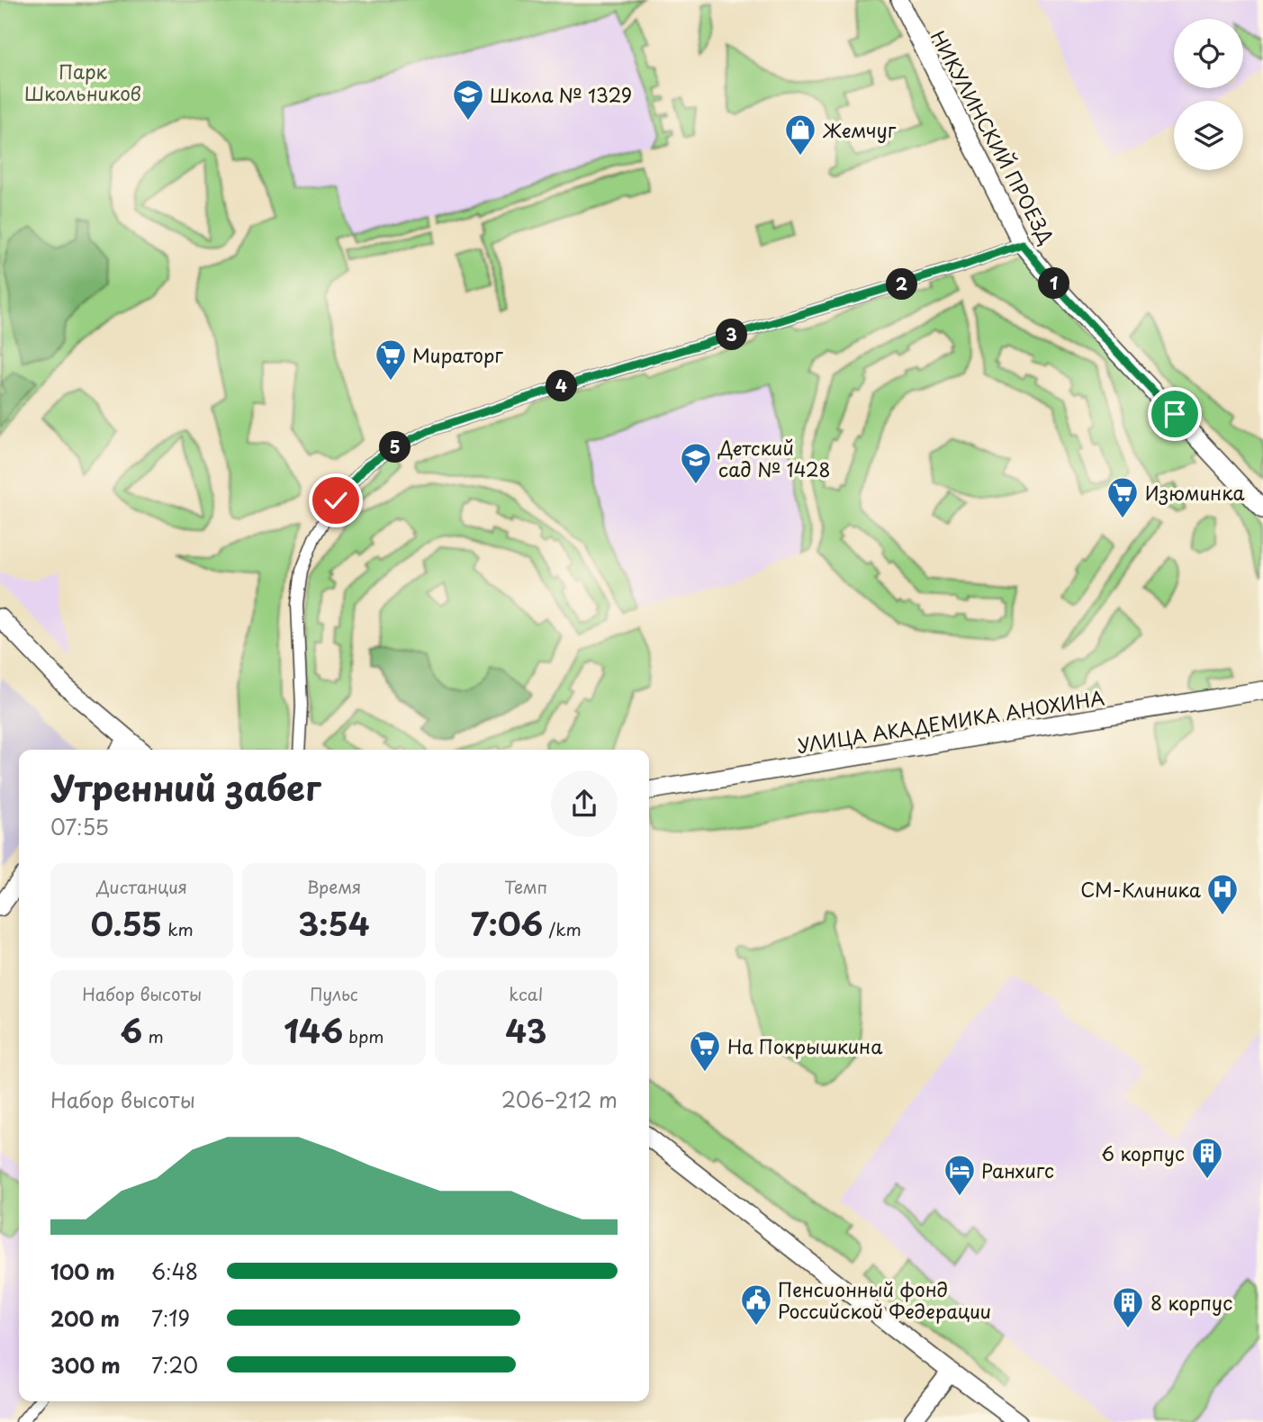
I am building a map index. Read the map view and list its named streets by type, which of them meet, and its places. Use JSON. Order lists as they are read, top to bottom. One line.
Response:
{"streets":{"street":["НИКУЛИНСКИЙ ПРОЕЗД","УЛИЦА АКАДЕМИКА АНОХИНА"]},"parks":["Парк Школьников"],"places":{"school or university":["Школа № 1329","Детский сад № 1428"],"shop":["Жемчуг"],"supermarket":["Мираторг","Изюминка","На Покрышкина"],"hospital":["СМ-Клиника"],"building":["6 корпус","8 корпус"],"hotel":["Ранхигс"],"public building":["Пенсионный фонд Российской Федерации"]},"page":{"pins":["1","2","3","4","5"],"heading":["Утренний забег","07:55"],"stats":[["Дистанция","0.55 km"],["Время","3:54"],["Темп","7:06 /km"],["Набор высоты","6 m"],["Пульс","146 bpm"],["kcal","43"]],"chart":["Набор высоты","206–212 m"],"list":[{"name":"100 m","note":"6:48"},{"name":"200 m","note":"7:19"},{"name":"300 m","note":"7:20"}]}}
